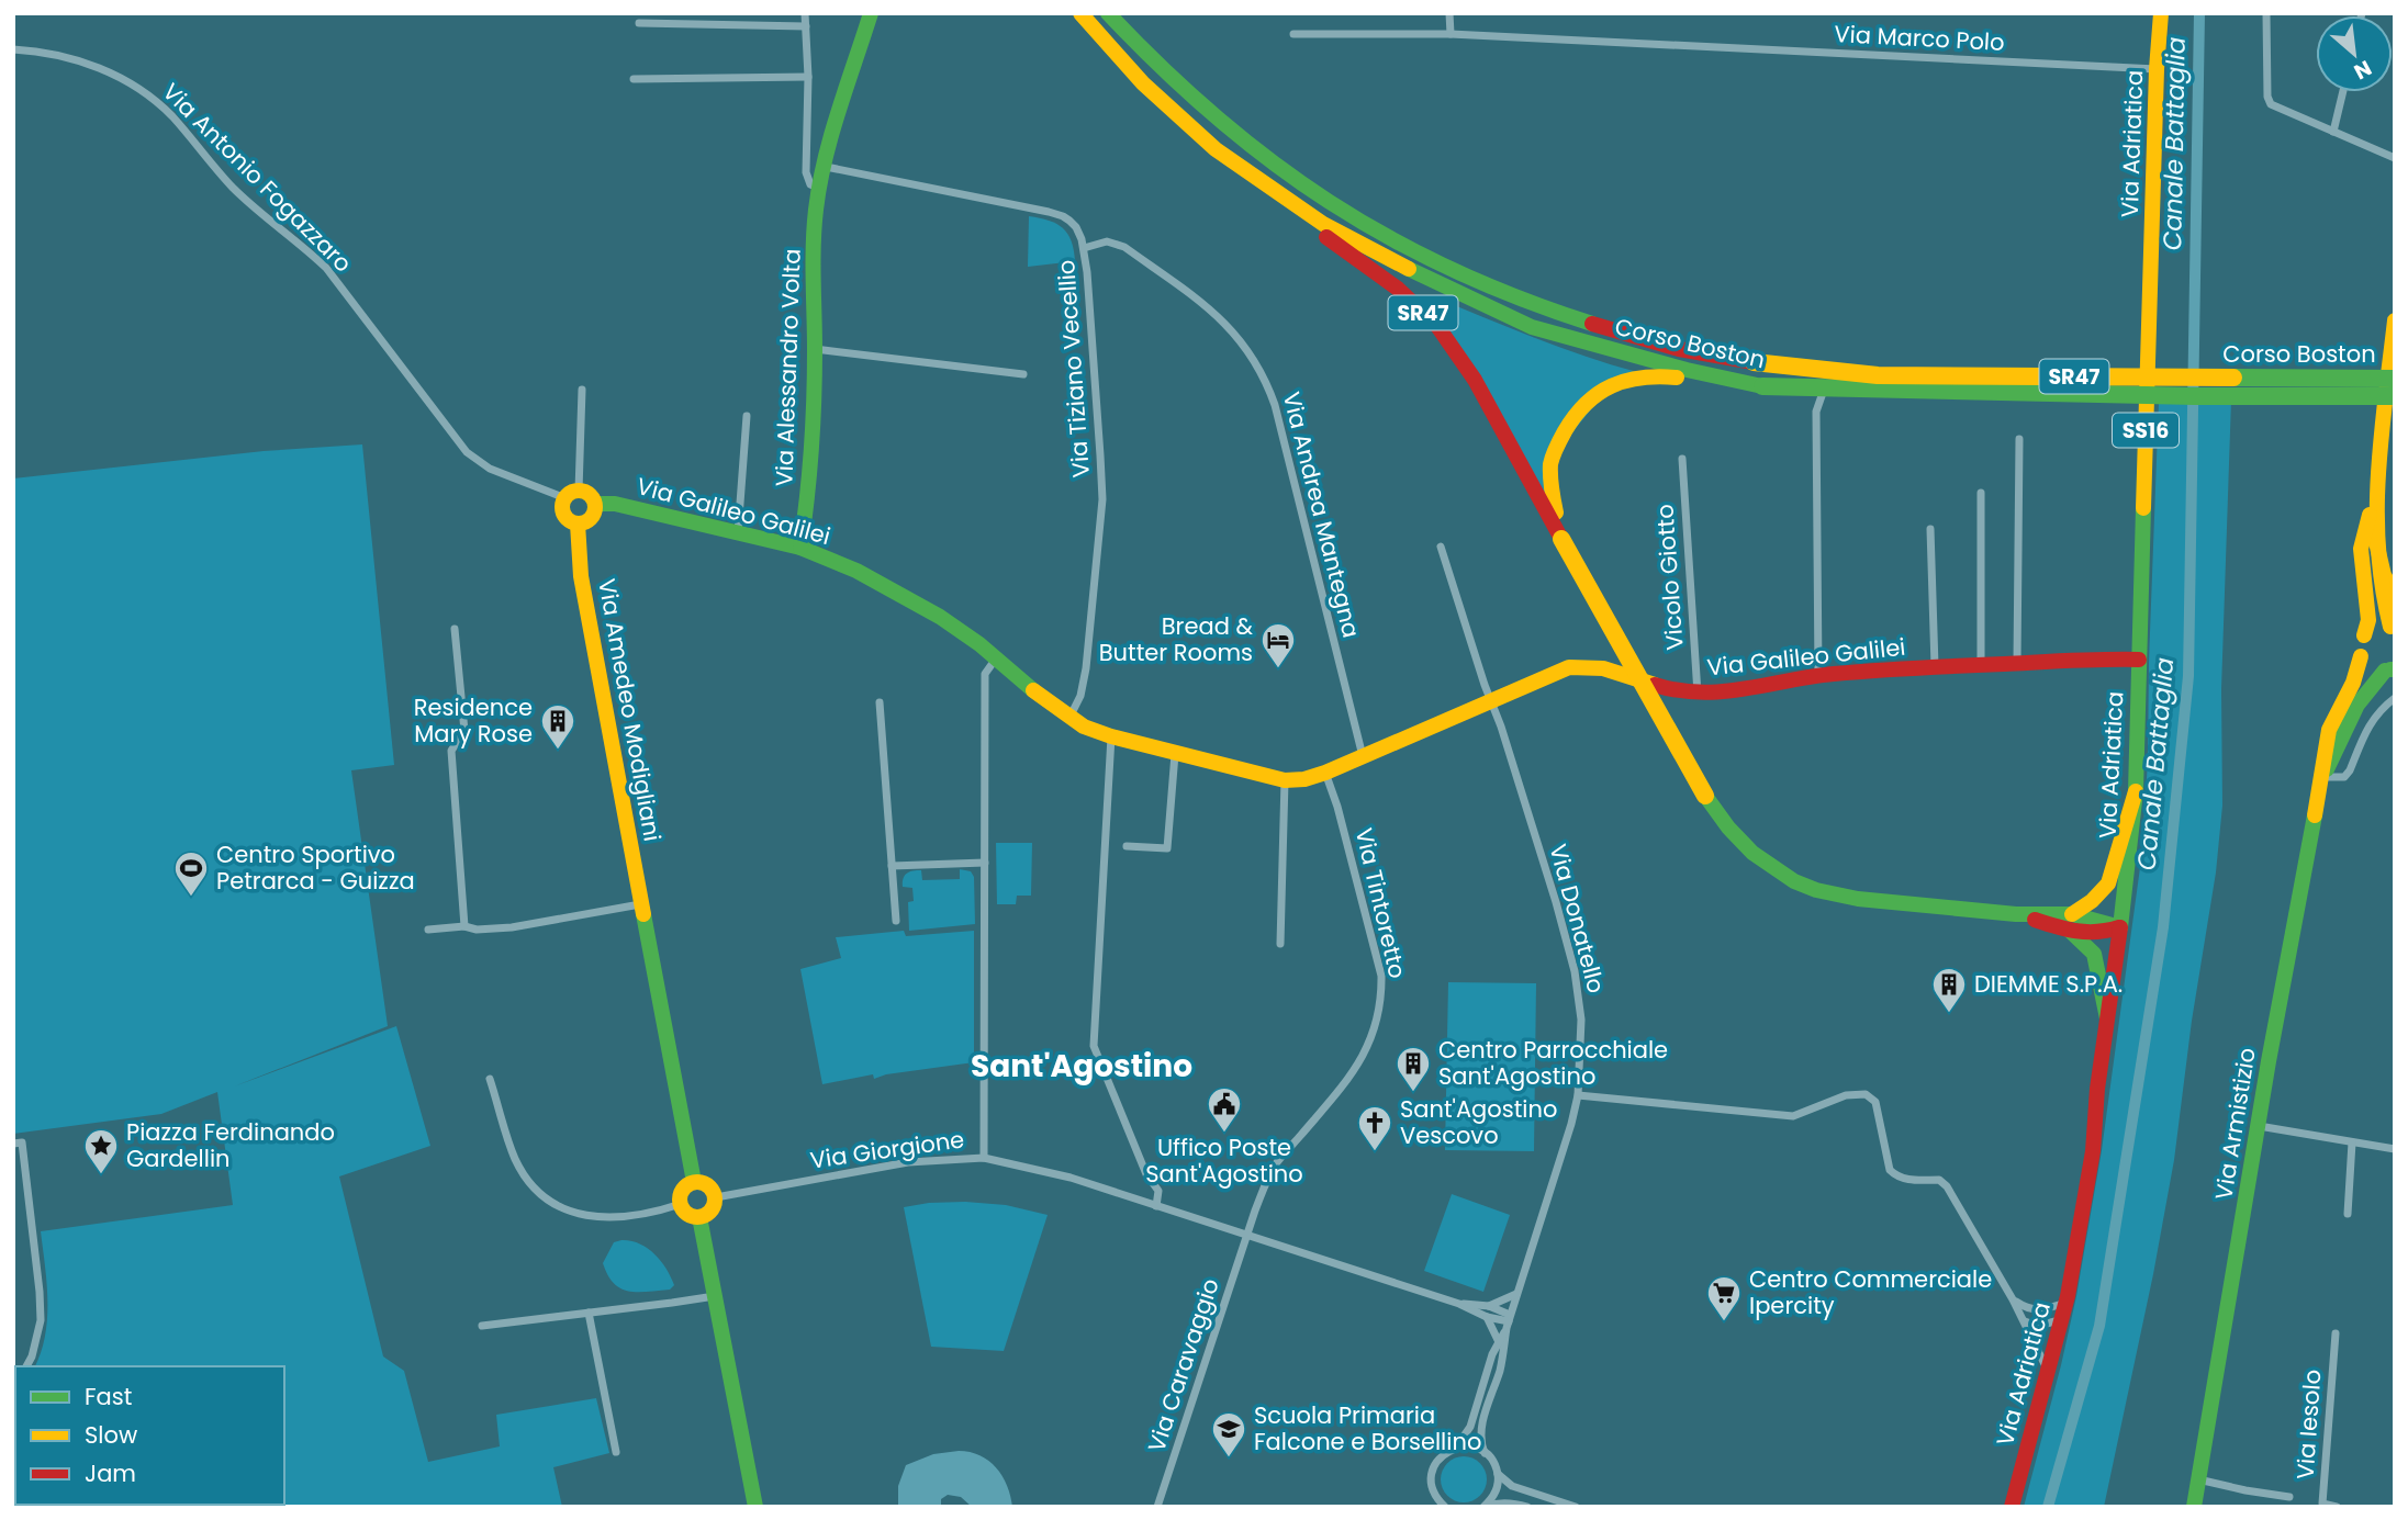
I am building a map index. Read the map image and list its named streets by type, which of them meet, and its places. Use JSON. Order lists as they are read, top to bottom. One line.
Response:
{"streets":{"main road":["Via Adriatica","SR47","Corso Boston","Via Alessandro Volta","SS16","Via Galileo Galilei","Via Amedeo Modigliani","Via Armistizio"],"street":["Via Marco Polo","Via Antonio Fogazzaro","Via Tiziano Vecellio","Via Andrea Mantegna","Vicolo Giotto","Via Tintoretto","Via Donatello","Via Giorgione","Via Caravaggio","Via Iesolo"]},"crossings":[["Via Marco Polo","Via Adriatica"],["Via Adriatica","SR47"],["Via Adriatica","Via Galileo Galilei"],["Via Antonio Fogazzaro","Via Galileo Galilei"],["SR47","Corso Boston"],["Corso Boston","Via Armistizio"],["Via Alessandro Volta","Via Tiziano Vecellio"],["Via Alessandro Volta","Via Galileo Galilei"],["Via Tiziano Vecellio","Via Galileo Galilei"],["Via Tiziano Vecellio","Via Andrea Mantegna"],["Via Galileo Galilei","Via Andrea Mantegna"],["Via Galileo Galilei","Vicolo Giotto"],["Via Galileo Galilei","Via Amedeo Modigliani"],["Via Galileo Galilei","Via Tintoretto"],["Via Galileo Galilei","Via Donatello"],["Via Amedeo Modigliani","Via Giorgione"],["Via Tintoretto","Via Giorgione"],["Via Tintoretto","Via Caravaggio"],["Via Donatello","Via Giorgione"],["Via Giorgione","Via Caravaggio"]],"districts":["Sant'Agostino"],"water":["Canale Battaglia"],"places":{"hotel":["Bread & Butter Rooms"],"building":["Residence Mary Rose","DIEMME S.P.A.","Centro Parrocchiale Sant'Agostino"],"sports":["Centro Sportivo Petrarca - Guizza"],"public building":["Uffico Poste Sant'Agostino"],"church":["Sant'Agostino Vescovo"],"place":["Piazza Ferdinando Gardellin"],"supermarket":["Centro Commerciale Ipercity"],"school or university":["Scuola Primaria Falcone e Borsellino"]},"legend":["Fast","Slow","Jam"],"north":"bottom right"}
